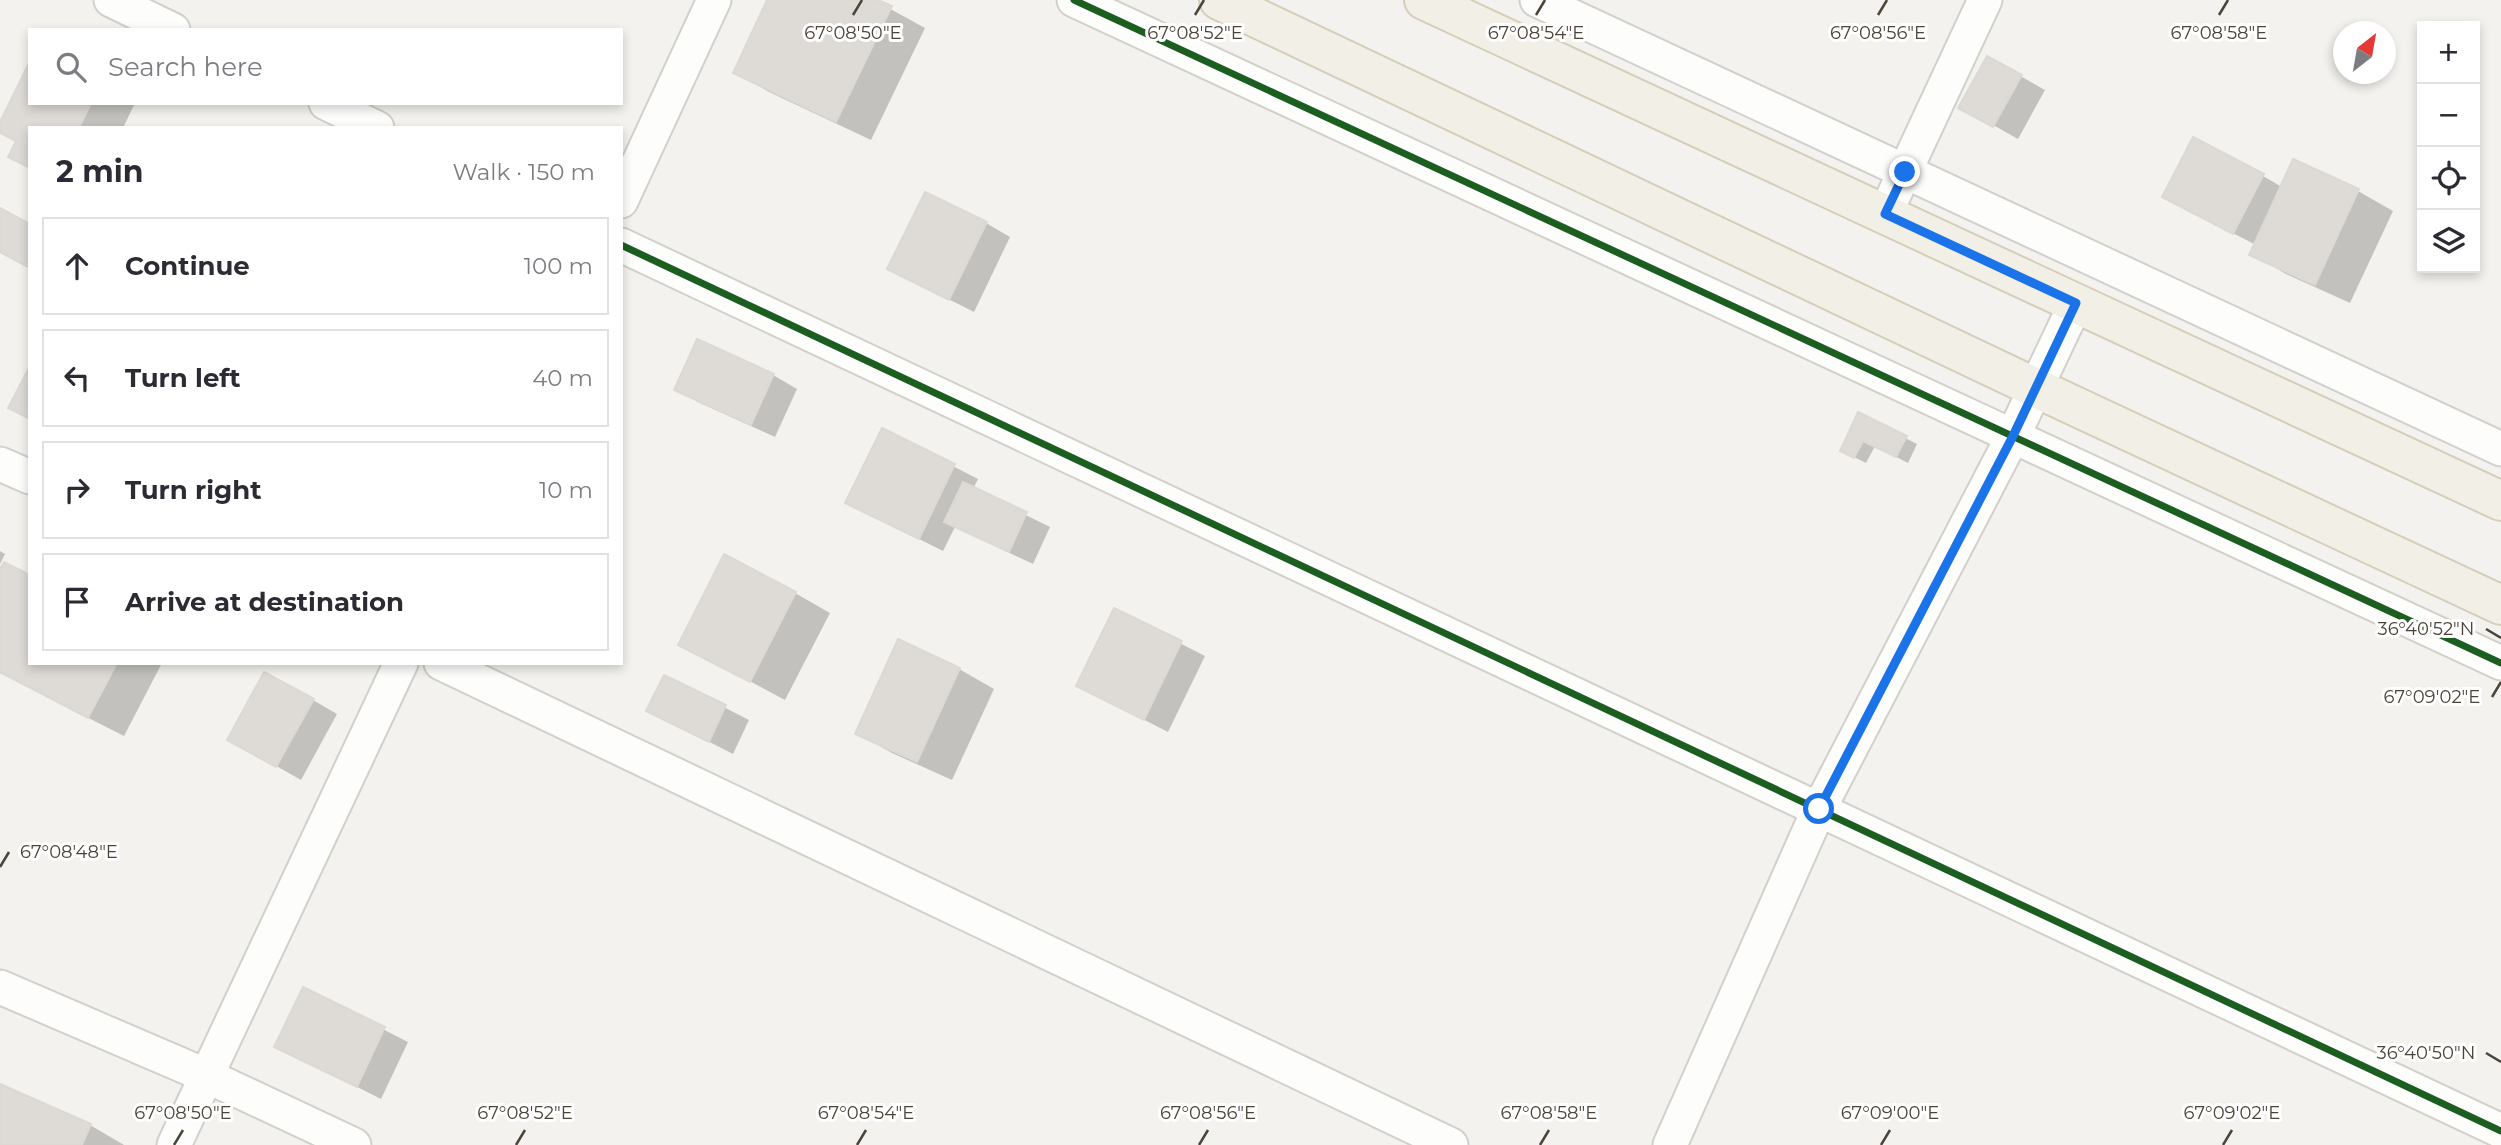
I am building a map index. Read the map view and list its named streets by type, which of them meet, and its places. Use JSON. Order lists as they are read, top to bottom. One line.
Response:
{"north":"top right","page":{"map_buttons":["+","−"],"search":"Search here","heading":["2 min","Walk · 150 m"],"list":[["Continue","100 m"],["Turn left","40 m"],["Turn right","10 m"],"Arrive at destination"]},"coordinates":["67°08'54\"E","67°08'58\"E","67°08'50\"E","67°08'52\"E","67°08'56\"E","36°40'52\"N","67°09'02\"E","67°08'48\"E","36°40'50\"N","67°09'00\"E"]}
